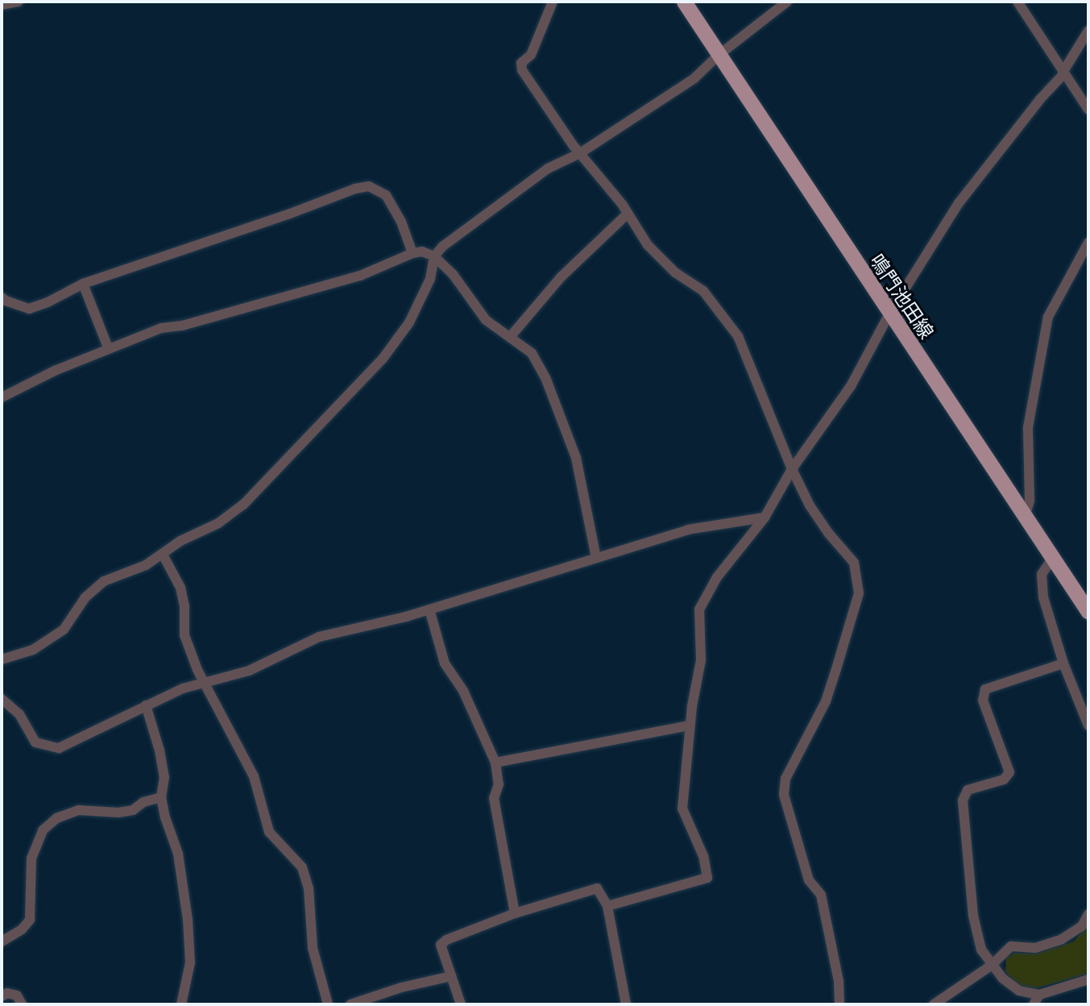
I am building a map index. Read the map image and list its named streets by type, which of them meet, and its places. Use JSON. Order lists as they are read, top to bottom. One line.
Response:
{"streets":{"main road":["鳴門池田線"]}}
